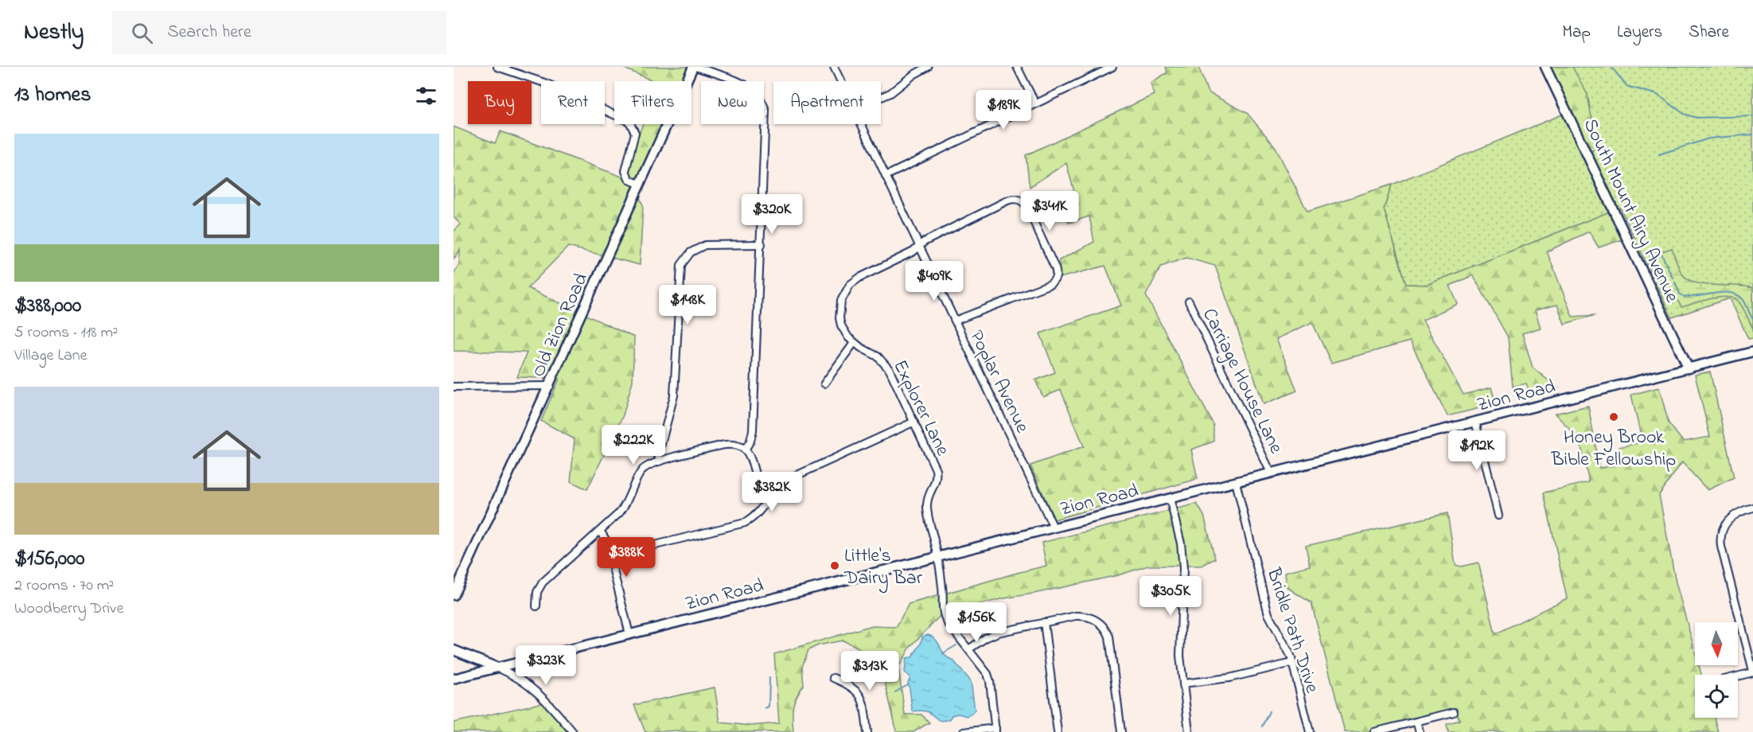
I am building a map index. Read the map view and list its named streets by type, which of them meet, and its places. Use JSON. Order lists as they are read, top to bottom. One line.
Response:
{"streets":{"street":["South Mount Airy Avenue","Old Zion Road","Carriage House Lane","Poplar Avenue","Zion Road","Explorer Lane","Bridle Path Drive"]},"crossings":[["South Mount Airy Avenue","Zion Road"],["Carriage House Lane","Zion Road"],["Poplar Avenue","Zion Road"],["Poplar Avenue","Explorer Lane"],["Zion Road","Explorer Lane"],["Zion Road","Bridle Path Drive"]],"places":["Honey Brook Bible Fellowship","Little's Dairy Bar"],"north":"bottom","page":{"header":"Nestly","search":"Search here","nav":["Map","Layers","Share"],"heading":"13 homes","chip":["Buy","Rent","Filters","New","Apartment"],"price":["$189K","$341K","$320K","$409K","$148K","$222K","$192K","$382K","$388K","$305K","$156K","$323K","$313K"],"list":[{"name":"$388,000","note":"5 rooms · 118 m² · Village Lane"},{"name":"$156,000","note":"2 rooms · 70 m² · Woodberry Drive"}]}}
